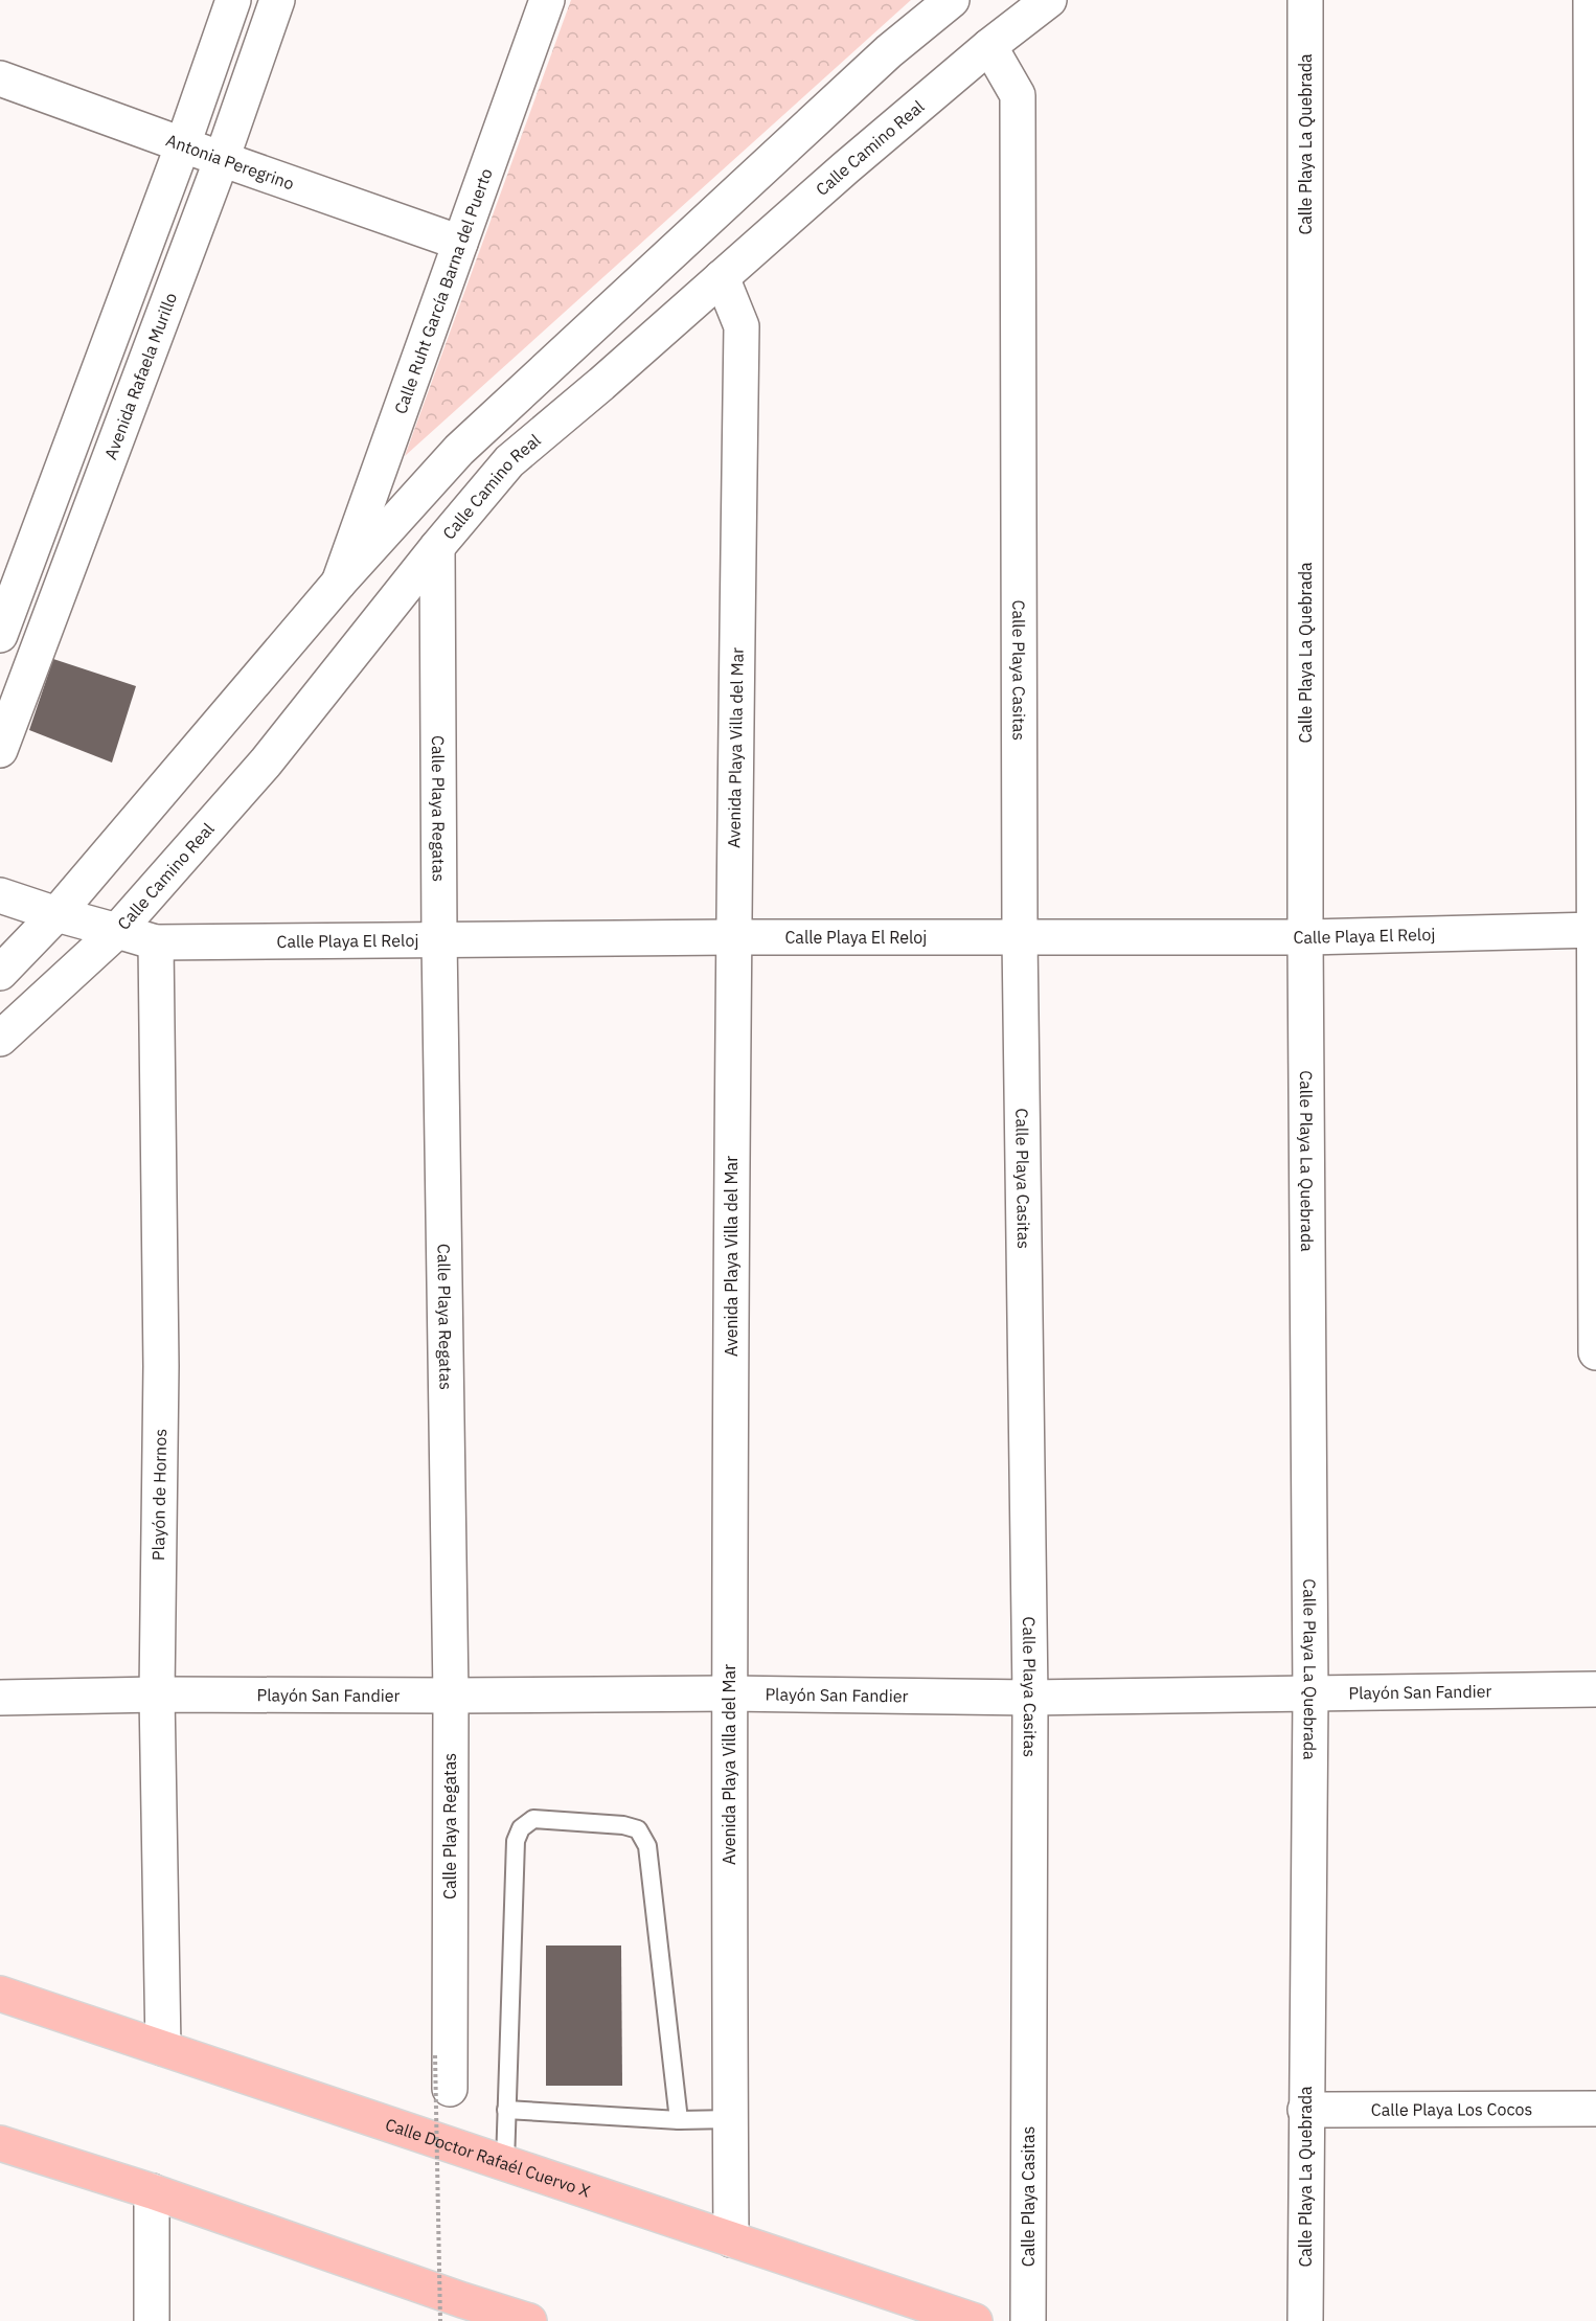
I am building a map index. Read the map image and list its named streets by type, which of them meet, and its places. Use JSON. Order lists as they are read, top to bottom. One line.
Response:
{"streets":{"main road":["Calle Doctor Rafaél Cuervo X"],"street":["Calle Playa La Quebrada","Calle Camino Real","Antonia Peregrino","Calle Ruht García Barna del Puerto","Avenida Rafaela Murillo","Calle Playa Casitas","Avenida Playa Villa del Mar","Calle Playa Regatas","Calle Playa El Reloj","Playón de Hornos","Playón San Fandier","Calle Playa Los Cocos"]},"crossings":[["Calle Playa La Quebrada","Calle Playa El Reloj"],["Calle Playa La Quebrada","Playón San Fandier"],["Calle Playa La Quebrada","Calle Playa Los Cocos"],["Calle Camino Real","Calle Playa Casitas"],["Calle Camino Real","Avenida Playa Villa del Mar"],["Calle Camino Real","Calle Playa Regatas"],["Calle Camino Real","Calle Playa El Reloj"],["Antonia Peregrino","Calle Ruht García Barna del Puerto"],["Antonia Peregrino","Avenida Rafaela Murillo"],["Calle Playa Casitas","Calle Playa El Reloj"],["Calle Playa Casitas","Playón San Fandier"],["Avenida Playa Villa del Mar","Calle Playa El Reloj"],["Avenida Playa Villa del Mar","Playón San Fandier"],["Avenida Playa Villa del Mar","Calle Doctor Rafaél Cuervo X"],["Calle Playa Regatas","Calle Playa El Reloj"],["Calle Playa Regatas","Playón San Fandier"],["Calle Playa El Reloj","Playón de Hornos"],["Playón de Hornos","Playón San Fandier"],["Playón de Hornos","Calle Doctor Rafaél Cuervo X"]]}
